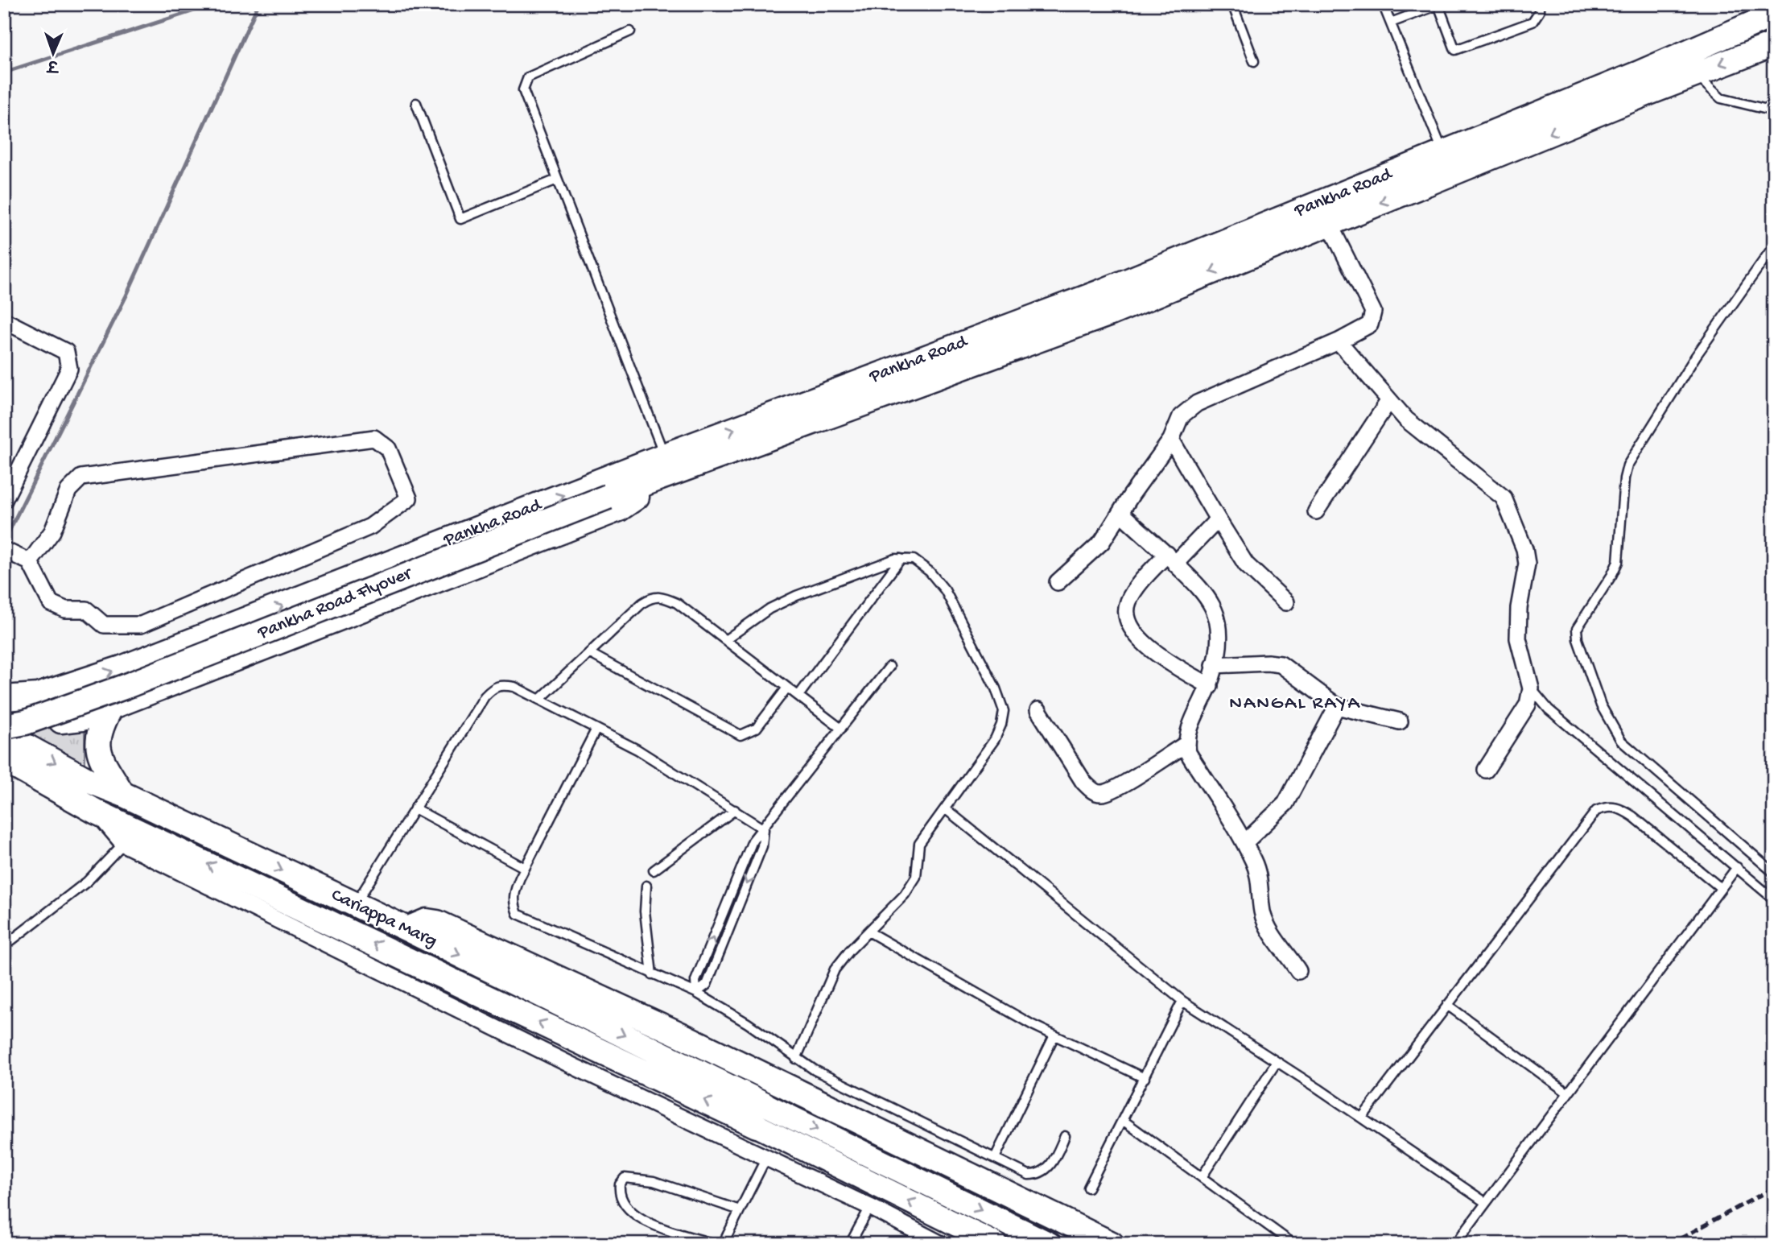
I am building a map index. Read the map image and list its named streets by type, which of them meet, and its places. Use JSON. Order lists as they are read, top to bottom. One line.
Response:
{"streets":{"main road":["Pankha Road","Pankha Road Flyover","Cariappa Marg"]},"crossings":[["Pankha Road","Pankha Road Flyover"]],"districts":["NANGAL RAYA"],"north":"bottom"}
